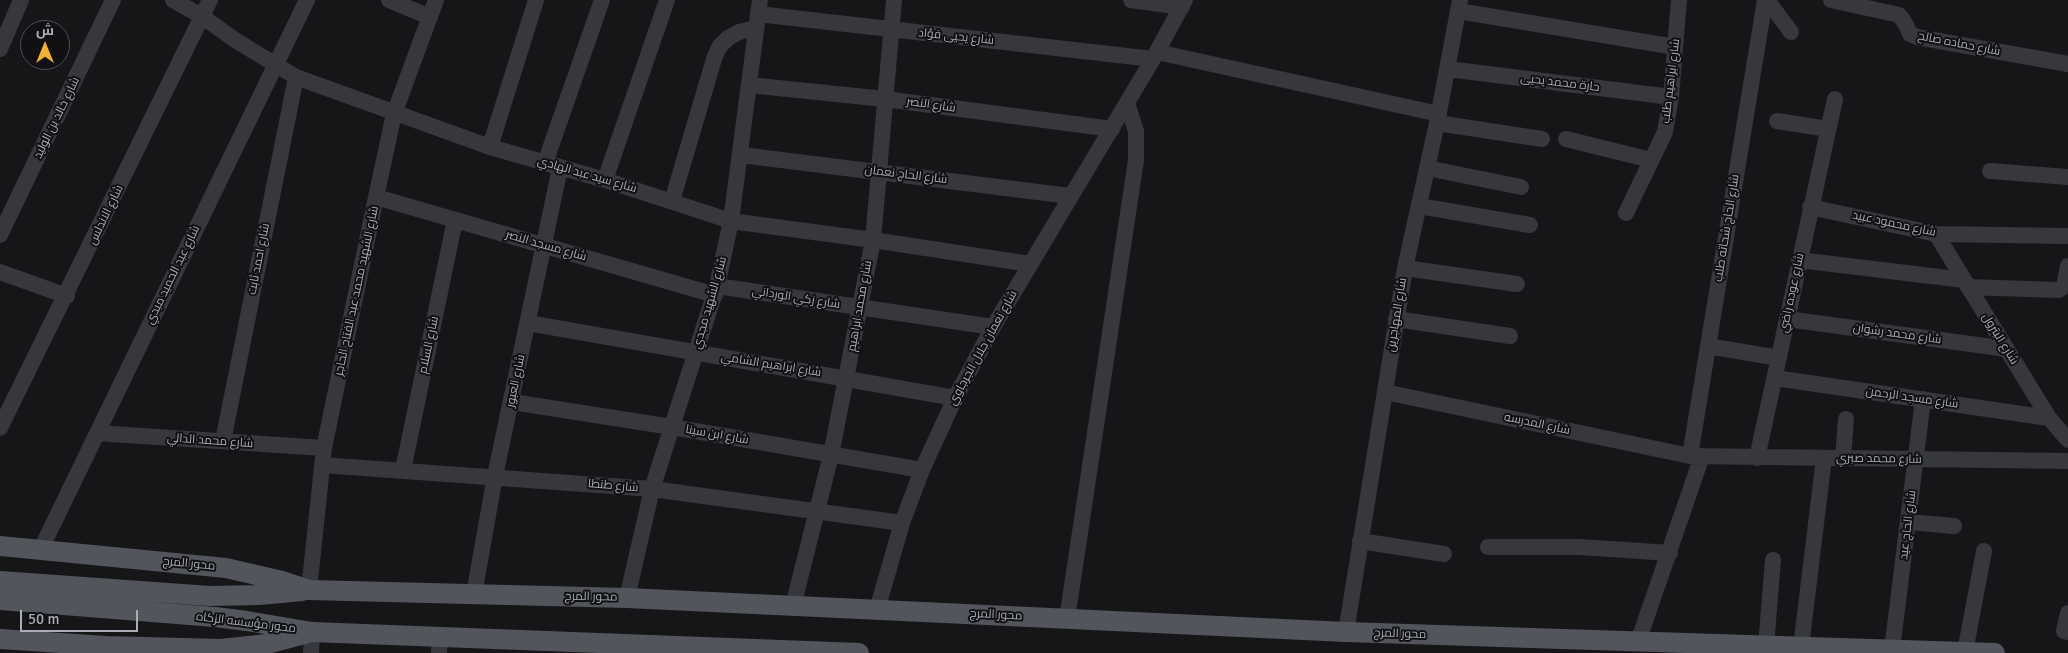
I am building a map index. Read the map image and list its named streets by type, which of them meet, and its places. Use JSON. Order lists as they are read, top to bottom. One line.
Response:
{"streets":{"main road":["محور المرج","محور مؤسسه الزكاه"],"street":["شارع يحيى فؤاد","شارع حماده صالح","شارع ابراهيم طلب","حارة محمد يحيى","شارع النصر","شارع خالد بن الوليد","شارع سيد عبد الهادي","شارع الحاج نعمان","شارع الاندلس","شارع محمود عبيد","شارع الحاج شحاته طلب","شارع مسجد النصر","شارع احمد ثابت","شارع عبد الحميد مبدي","شارع الشهيد محمد عبد الفتاح الحاجر","شارع عوده راضي","شارع زكي الورداني","شارع الشهيد مجدي","شارع محمد ابراهيم","شارع المهاجرين","شارع محمد رشوان","شارع البترول","شارع السلام","شارع نعمان جلال الجرجاوي","شارع ابراهيم الشامي","شارع العبور","شارع مسجد الرحمن","شارع المدرسه","شارع ابن سينا","شارع محمد الدالي","شارع محمد صبري","شارع طنطا","شارع الحاج عيد"]},"crossings":[["شارع يحيى فؤاد","شارع الشهيد مجدي"],["شارع يحيى فؤاد","شارع محمد ابراهيم"],["شارع يحيى فؤاد","شارع المهاجرين"],["شارع يحيى فؤاد","شارع نعمان جلال الجرجاوي"],["شارع ابراهيم طلب","حارة محمد يحيى"],["حارة محمد يحيى","شارع المهاجرين"],["شارع النصر","شارع الشهيد مجدي"],["شارع النصر","شارع محمد ابراهيم"],["شارع النصر","شارع نعمان جلال الجرجاوي"],["شارع سيد عبد الهادي","شارع الاندلس"],["شارع سيد عبد الهادي","شارع احمد ثابت"],["شارع سيد عبد الهادي","شارع عبد الحميد مبدي"],["شارع سيد عبد الهادي","شارع الشهيد محمد عبد الفتاح الحاجر"],["شارع سيد عبد الهادي","شارع الشهيد مجدي"],["شارع سيد عبد الهادي","شارع محمد ابراهيم"],["شارع سيد عبد الهادي","شارع نعمان جلال الجرجاوي"],["شارع سيد عبد الهادي","شارع العبور"],["شارع الحاج نعمان","شارع الشهيد مجدي"],["شارع الحاج نعمان","شارع محمد ابراهيم"],["شارع الحاج نعمان","شارع نعمان جلال الجرجاوي"],["شارع محمود عبيد","شارع عوده راضي"],["شارع محمود عبيد","شارع البترول"],["شارع الحاج شحاته طلب","شارع المدرسه"],["شارع الحاج شحاته طلب","شارع محمد صبري"],["شارع الحاج شحاته طلب","محور المرج"],["شارع مسجد النصر","شارع الشهيد محمد عبد الفتاح الحاجر"],["شارع مسجد النصر","شارع زكي الورداني"],["شارع مسجد النصر","شارع الشهيد مجدي"],["شارع مسجد النصر","شارع السلام"],["شارع مسجد النصر","شارع العبور"],["شارع احمد ثابت","شارع محمد الدالي"],["شارع عبد الحميد مبدي","شارع محمد الدالي"],["شارع عبد الحميد مبدي","محور المرج"],["شارع الشهيد محمد عبد الفتاح الحاجر","شارع محمد الدالي"],["شارع الشهيد محمد عبد الفتاح الحاجر","شارع طنطا"],["شارع الشهيد محمد عبد الفتاح الحاجر","محور المرج"],["شارع الشهيد محمد عبد الفتاح الحاجر","محور مؤسسه الزكاه"],["شارع عوده راضي","شارع محمد رشوان"],["شارع عوده راضي","شارع مسجد الرحمن"],["شارع عوده راضي","شارع محمد صبري"],["شارع زكي الورداني","شارع الشهيد مجدي"],["شارع زكي الورداني","شارع محمد ابراهيم"],["شارع زكي الورداني","شارع نعمان جلال الجرجاوي"],["شارع الشهيد مجدي","شارع ابراهيم الشامي"],["شارع الشهيد مجدي","شارع ابن سينا"],["شارع الشهيد مجدي","شارع طنطا"],["شارع الشهيد مجدي","محور المرج"],["شارع محمد ابراهيم","شارع ابراهيم الشامي"],["شارع محمد ابراهيم","شارع ابن سينا"],["شارع محمد ابراهيم","شارع طنطا"],["شارع محمد ابراهيم","محور المرج"],["شارع المهاجرين","شارع المدرسه"],["شارع المهاجرين","محور المرج"],["شارع محمد رشوان","شارع البترول"],["شارع البترول","شارع مسجد الرحمن"],["شارع السلام","شارع طنطا"],["شارع نعمان جلال الجرجاوي","شارع ابراهيم الشامي"],["شارع نعمان جلال الجرجاوي","شارع ابن سينا"],["شارع نعمان جلال الجرجاوي","شارع طنطا"],["شارع نعمان جلال الجرجاوي","محور المرج"],["شارع ابراهيم الشامي","شارع العبور"],["شارع العبور","شارع ابن سينا"],["شارع العبور","شارع طنطا"],["شارع العبور","محور المرج"],["شارع مسجد الرحمن","شارع الحاج عيد"],["شارع المدرسه","شارع محمد صبري"],["شارع محمد صبري","شارع الحاج عيد"],["شارع الحاج عيد","محور المرج"],["محور المرج","محور مؤسسه الزكاه"]],"scale_bar":"50 m","north":"top"}
